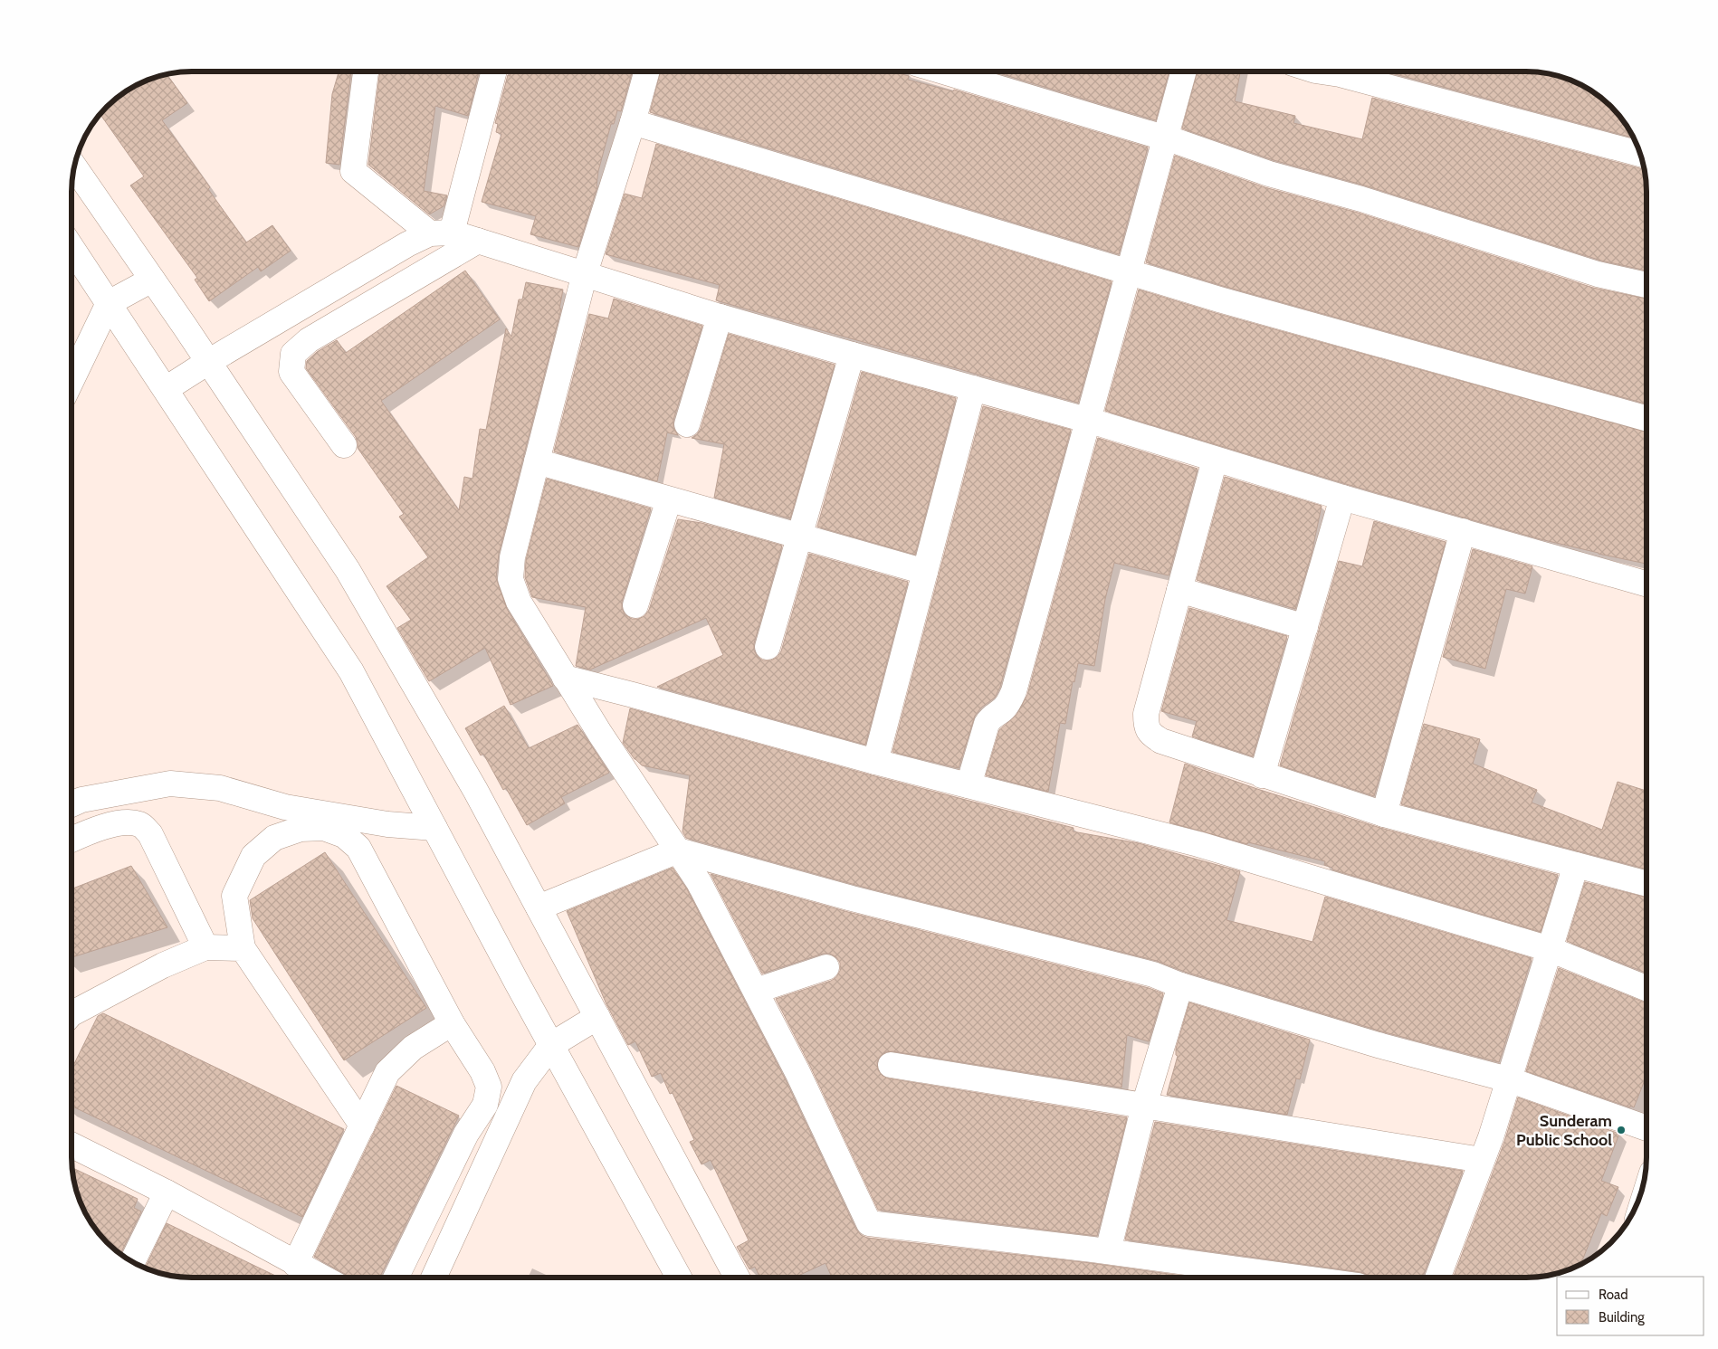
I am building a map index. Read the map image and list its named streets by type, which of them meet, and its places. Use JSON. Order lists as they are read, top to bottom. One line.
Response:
{"places":["Sunderam Public School"],"legend":["Road","Building"]}
